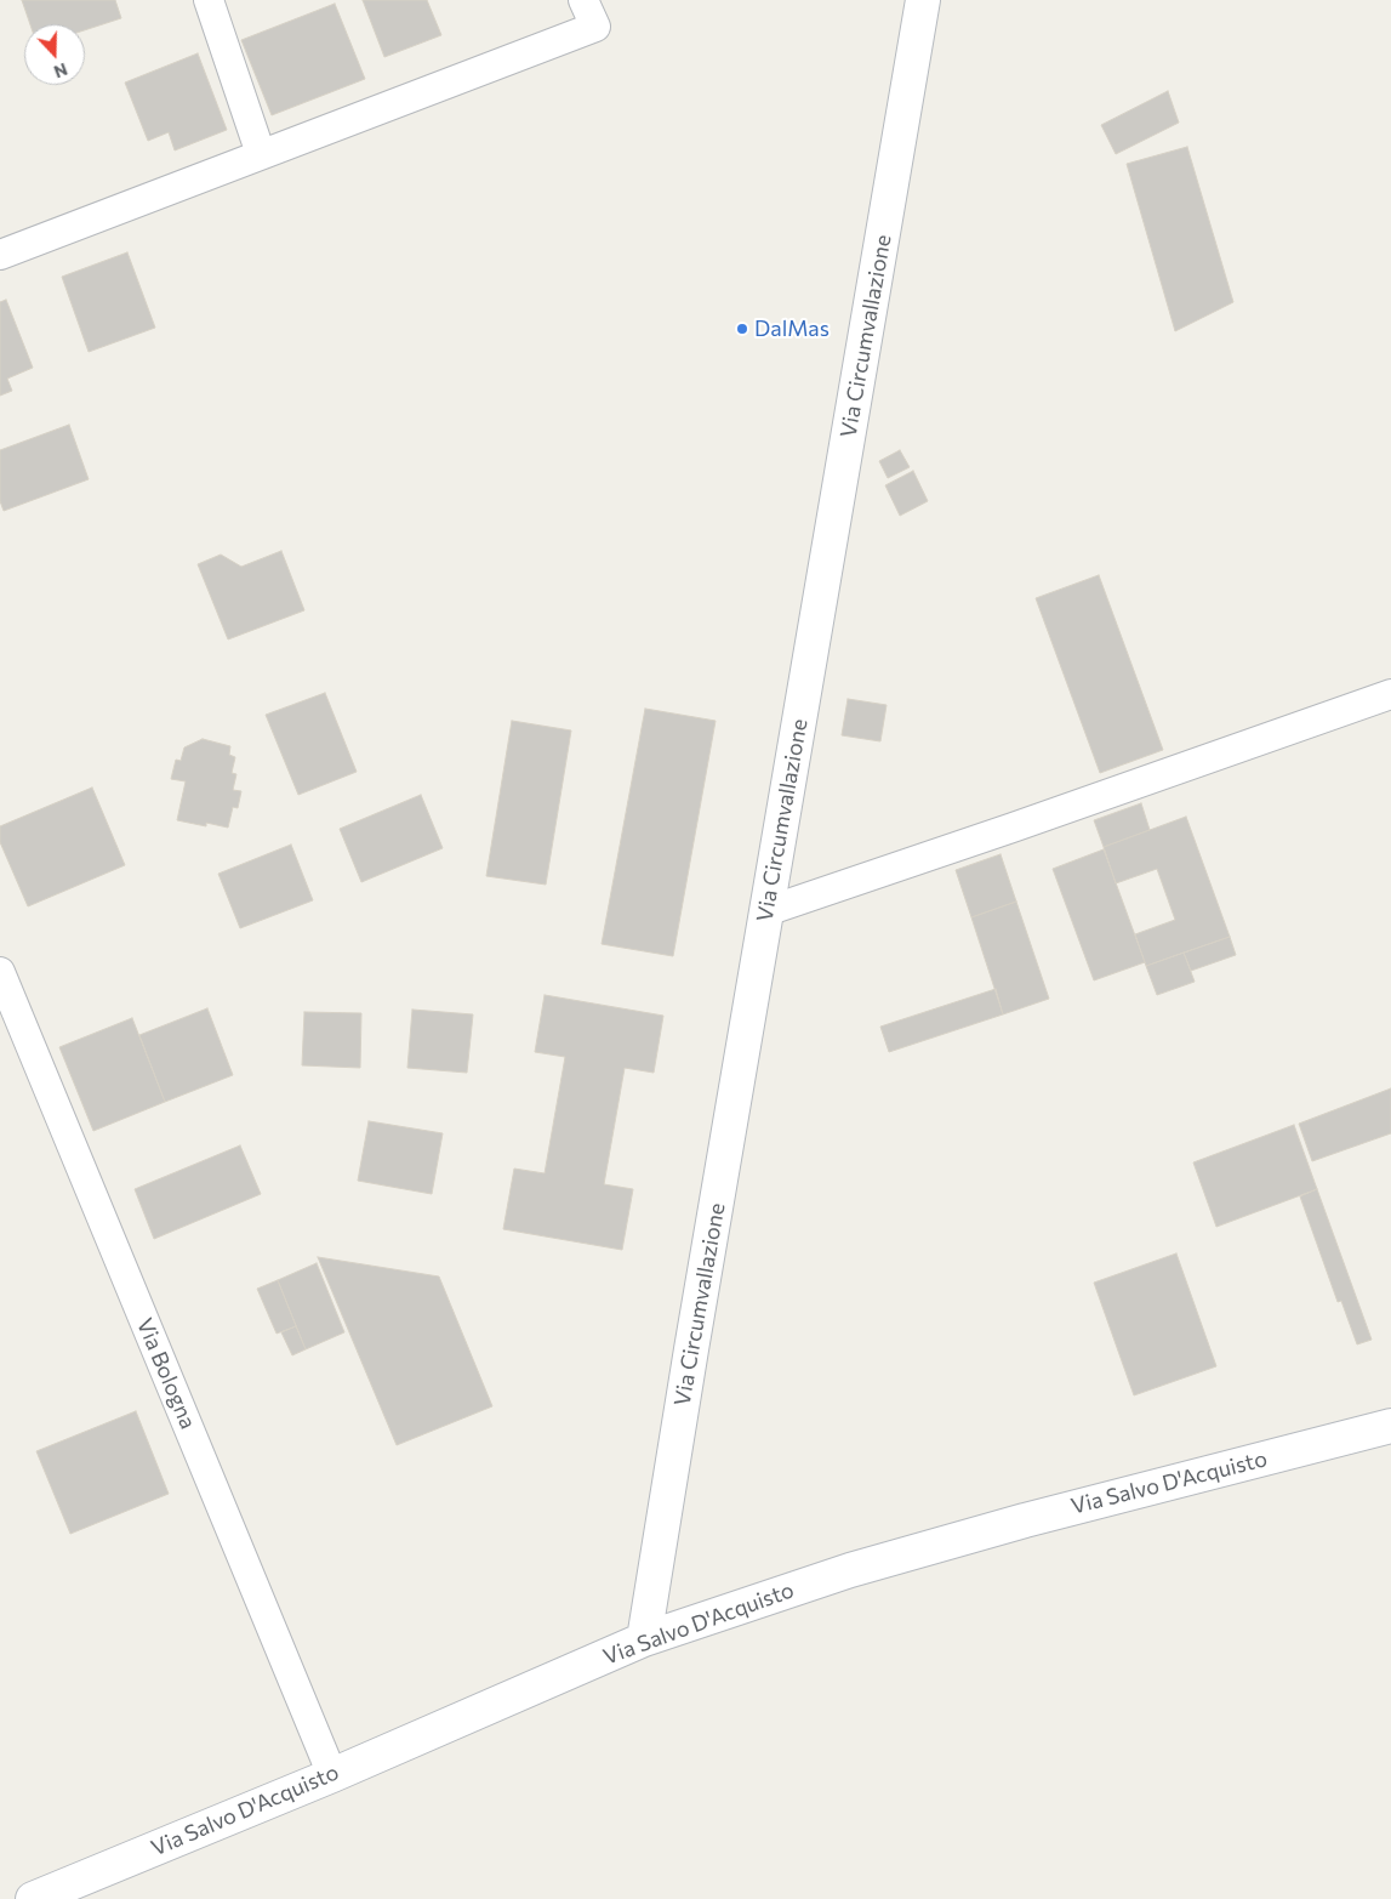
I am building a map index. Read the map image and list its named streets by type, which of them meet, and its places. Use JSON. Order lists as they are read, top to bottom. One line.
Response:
{"streets":{"street":["Via Circumvallazione","Via Bologna","Via Salvo D'Acquisto"]},"crossings":[["Via Circumvallazione","Via Salvo D'Acquisto"],["Via Bologna","Via Salvo D'Acquisto"]],"places":["DalMas"],"north":"bottom"}
